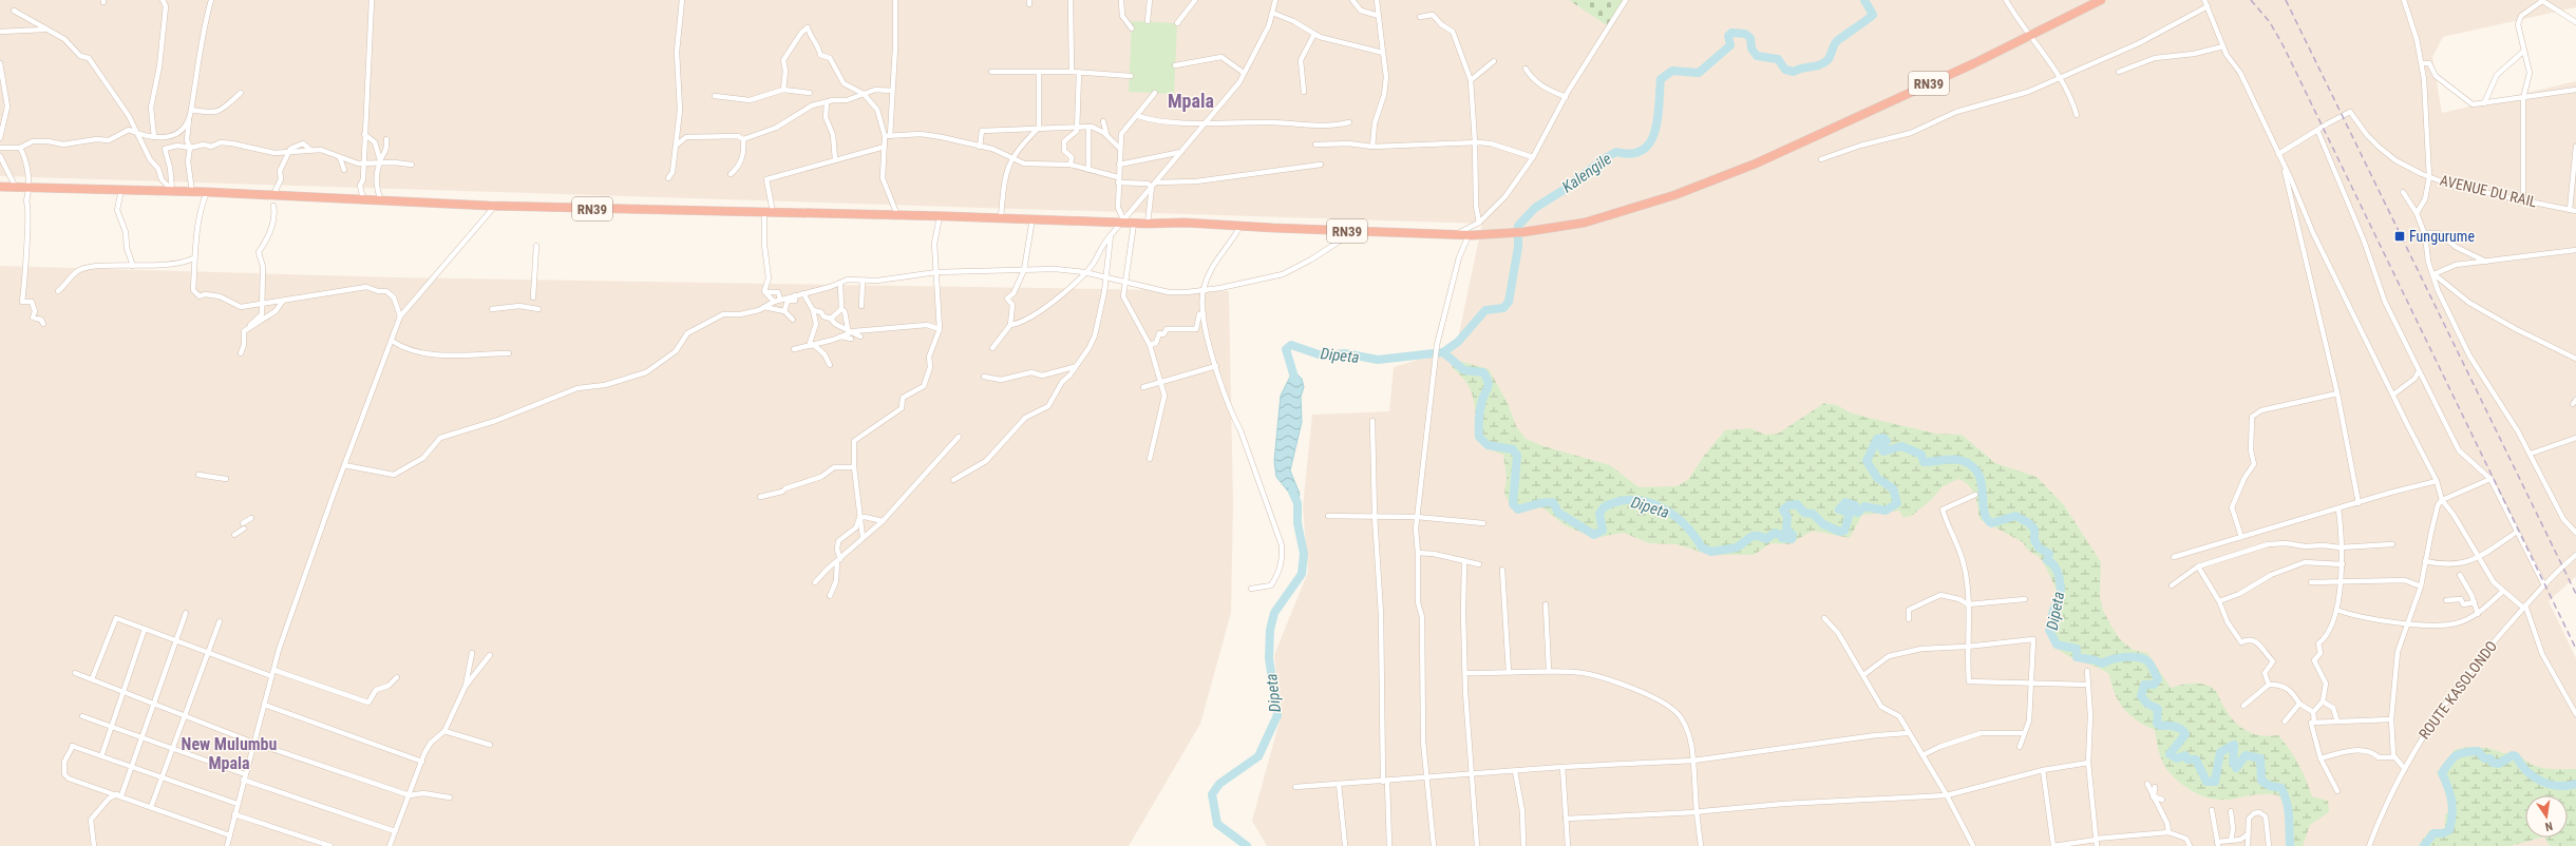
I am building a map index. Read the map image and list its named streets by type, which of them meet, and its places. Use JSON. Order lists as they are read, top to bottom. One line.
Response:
{"streets":{"highway":["RN39"],"street":["AVENUE DU RAIL","ROUTE KASOLONDO"]},"districts":["Mpala","New Mulumbu Mpala"],"water":["Kalengile","Dipeta"],"places":{"transit":["Fungurume"]},"north":"bottom"}
